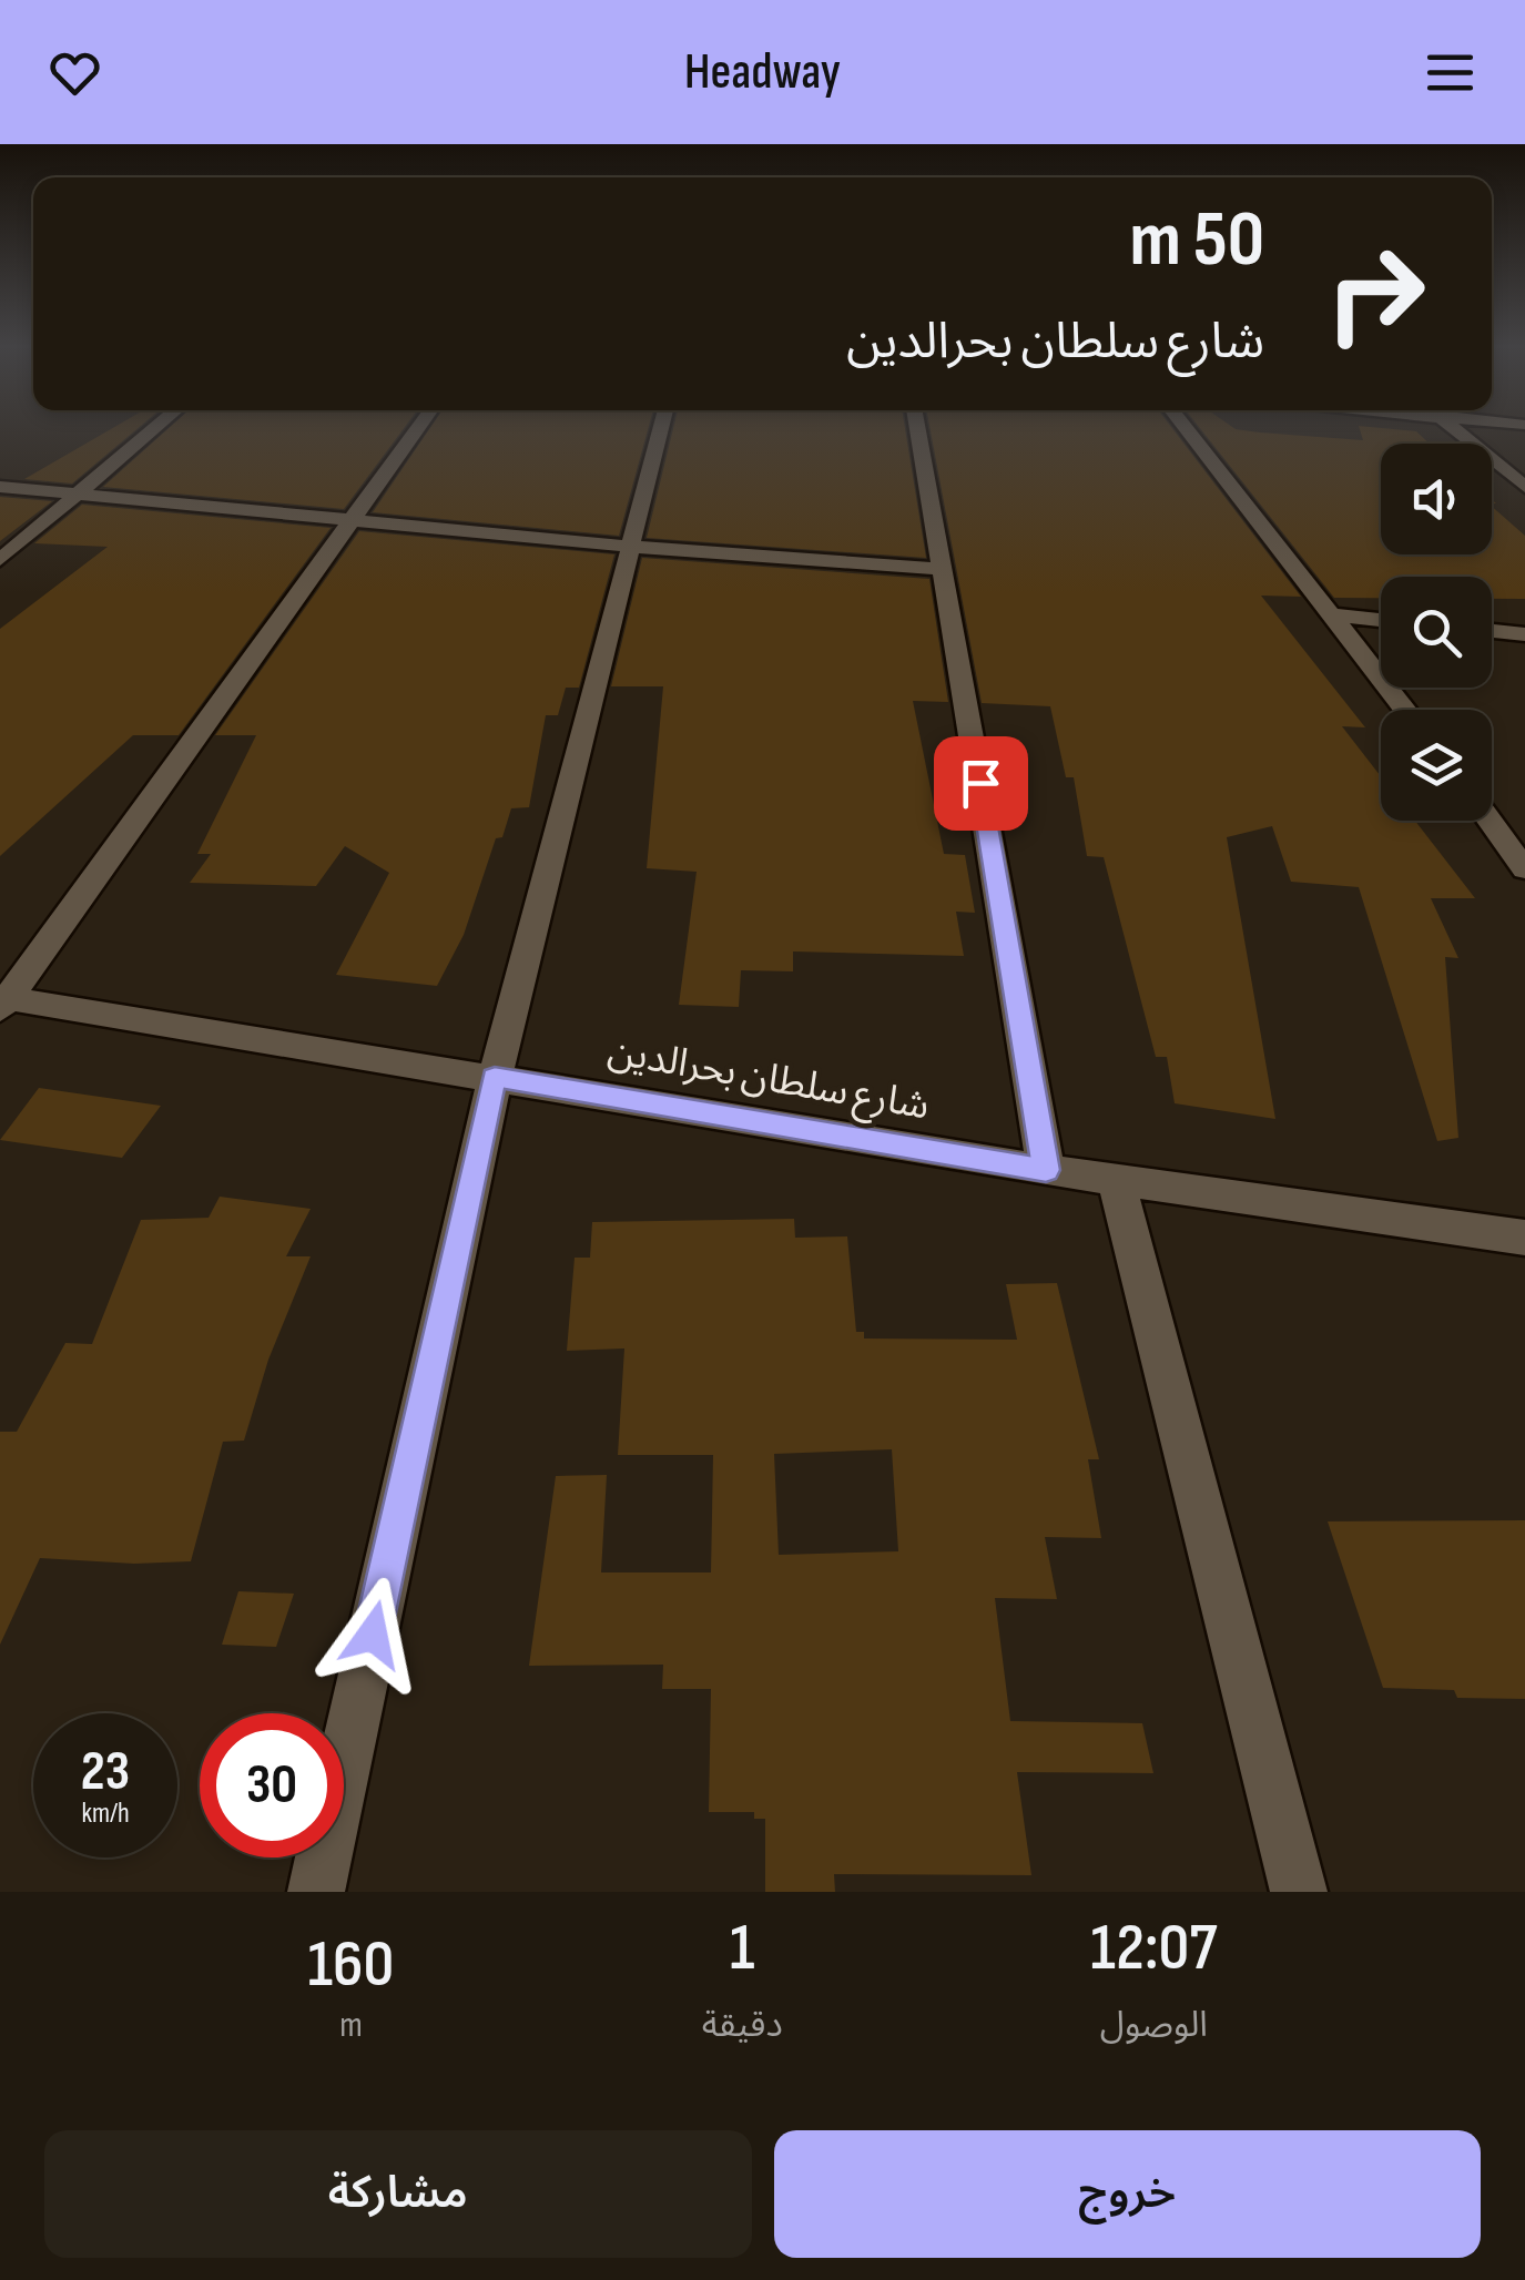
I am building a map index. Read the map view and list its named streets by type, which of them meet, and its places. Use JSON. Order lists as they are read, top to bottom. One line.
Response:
{"streets":{"street":["شارع سلطان بحرالدين"]},"page":{"header":"Headway","turn":["50 m","شارع سلطان بحرالدين"],"speed":"23 km/h","limit":"30","eta":["12:07","الوصول","1","دقيقة","160","m"],"buttons":["خروج","مشاركة"]}}
